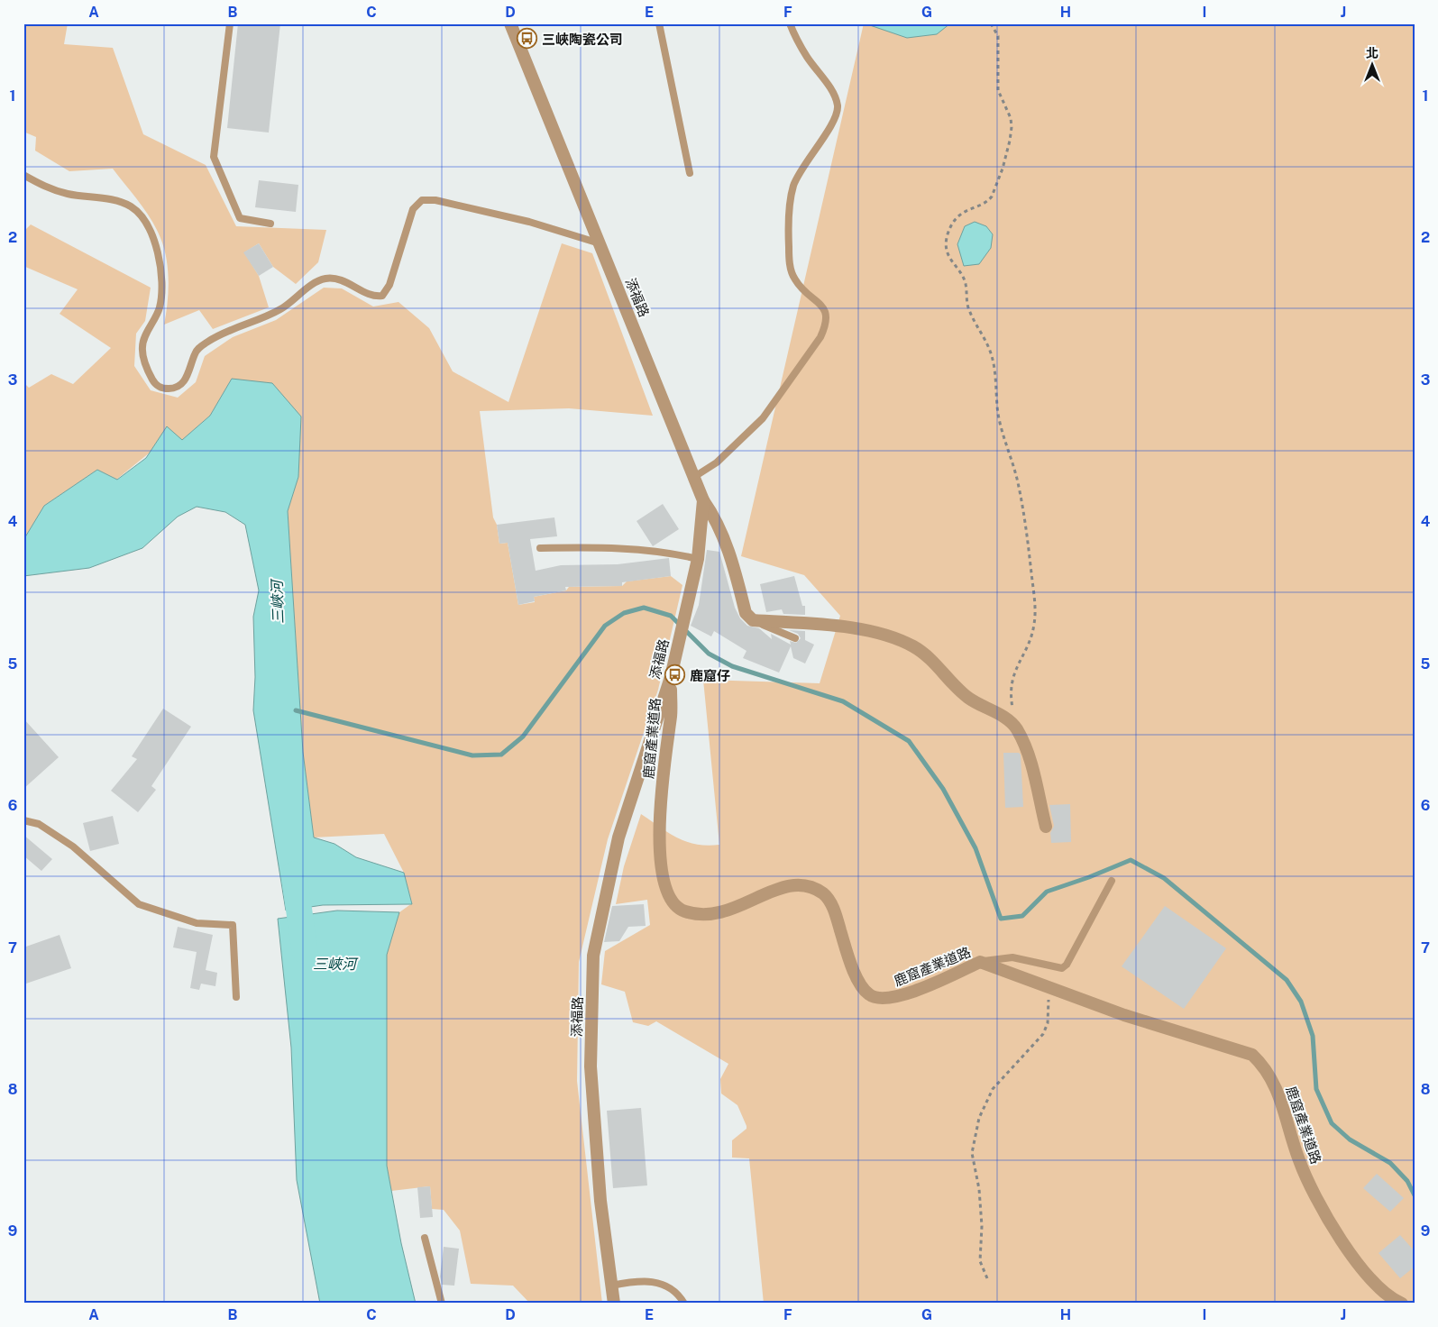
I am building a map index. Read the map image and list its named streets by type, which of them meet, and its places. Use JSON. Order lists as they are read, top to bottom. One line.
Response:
{"streets":{"street":["添福路","鹿窟產業道路"]},"crossings":[["添福路","鹿窟產業道路"]],"water":["三峽河"],"places":{"bus stop":["三峽陶瓷公司","鹿窟仔"]},"north":"top","grid":{"columns":["A","B","C","D","E","F","G","H","I","J"],"rows":["1","2","3","4","5","6","7","8","9"]}}
